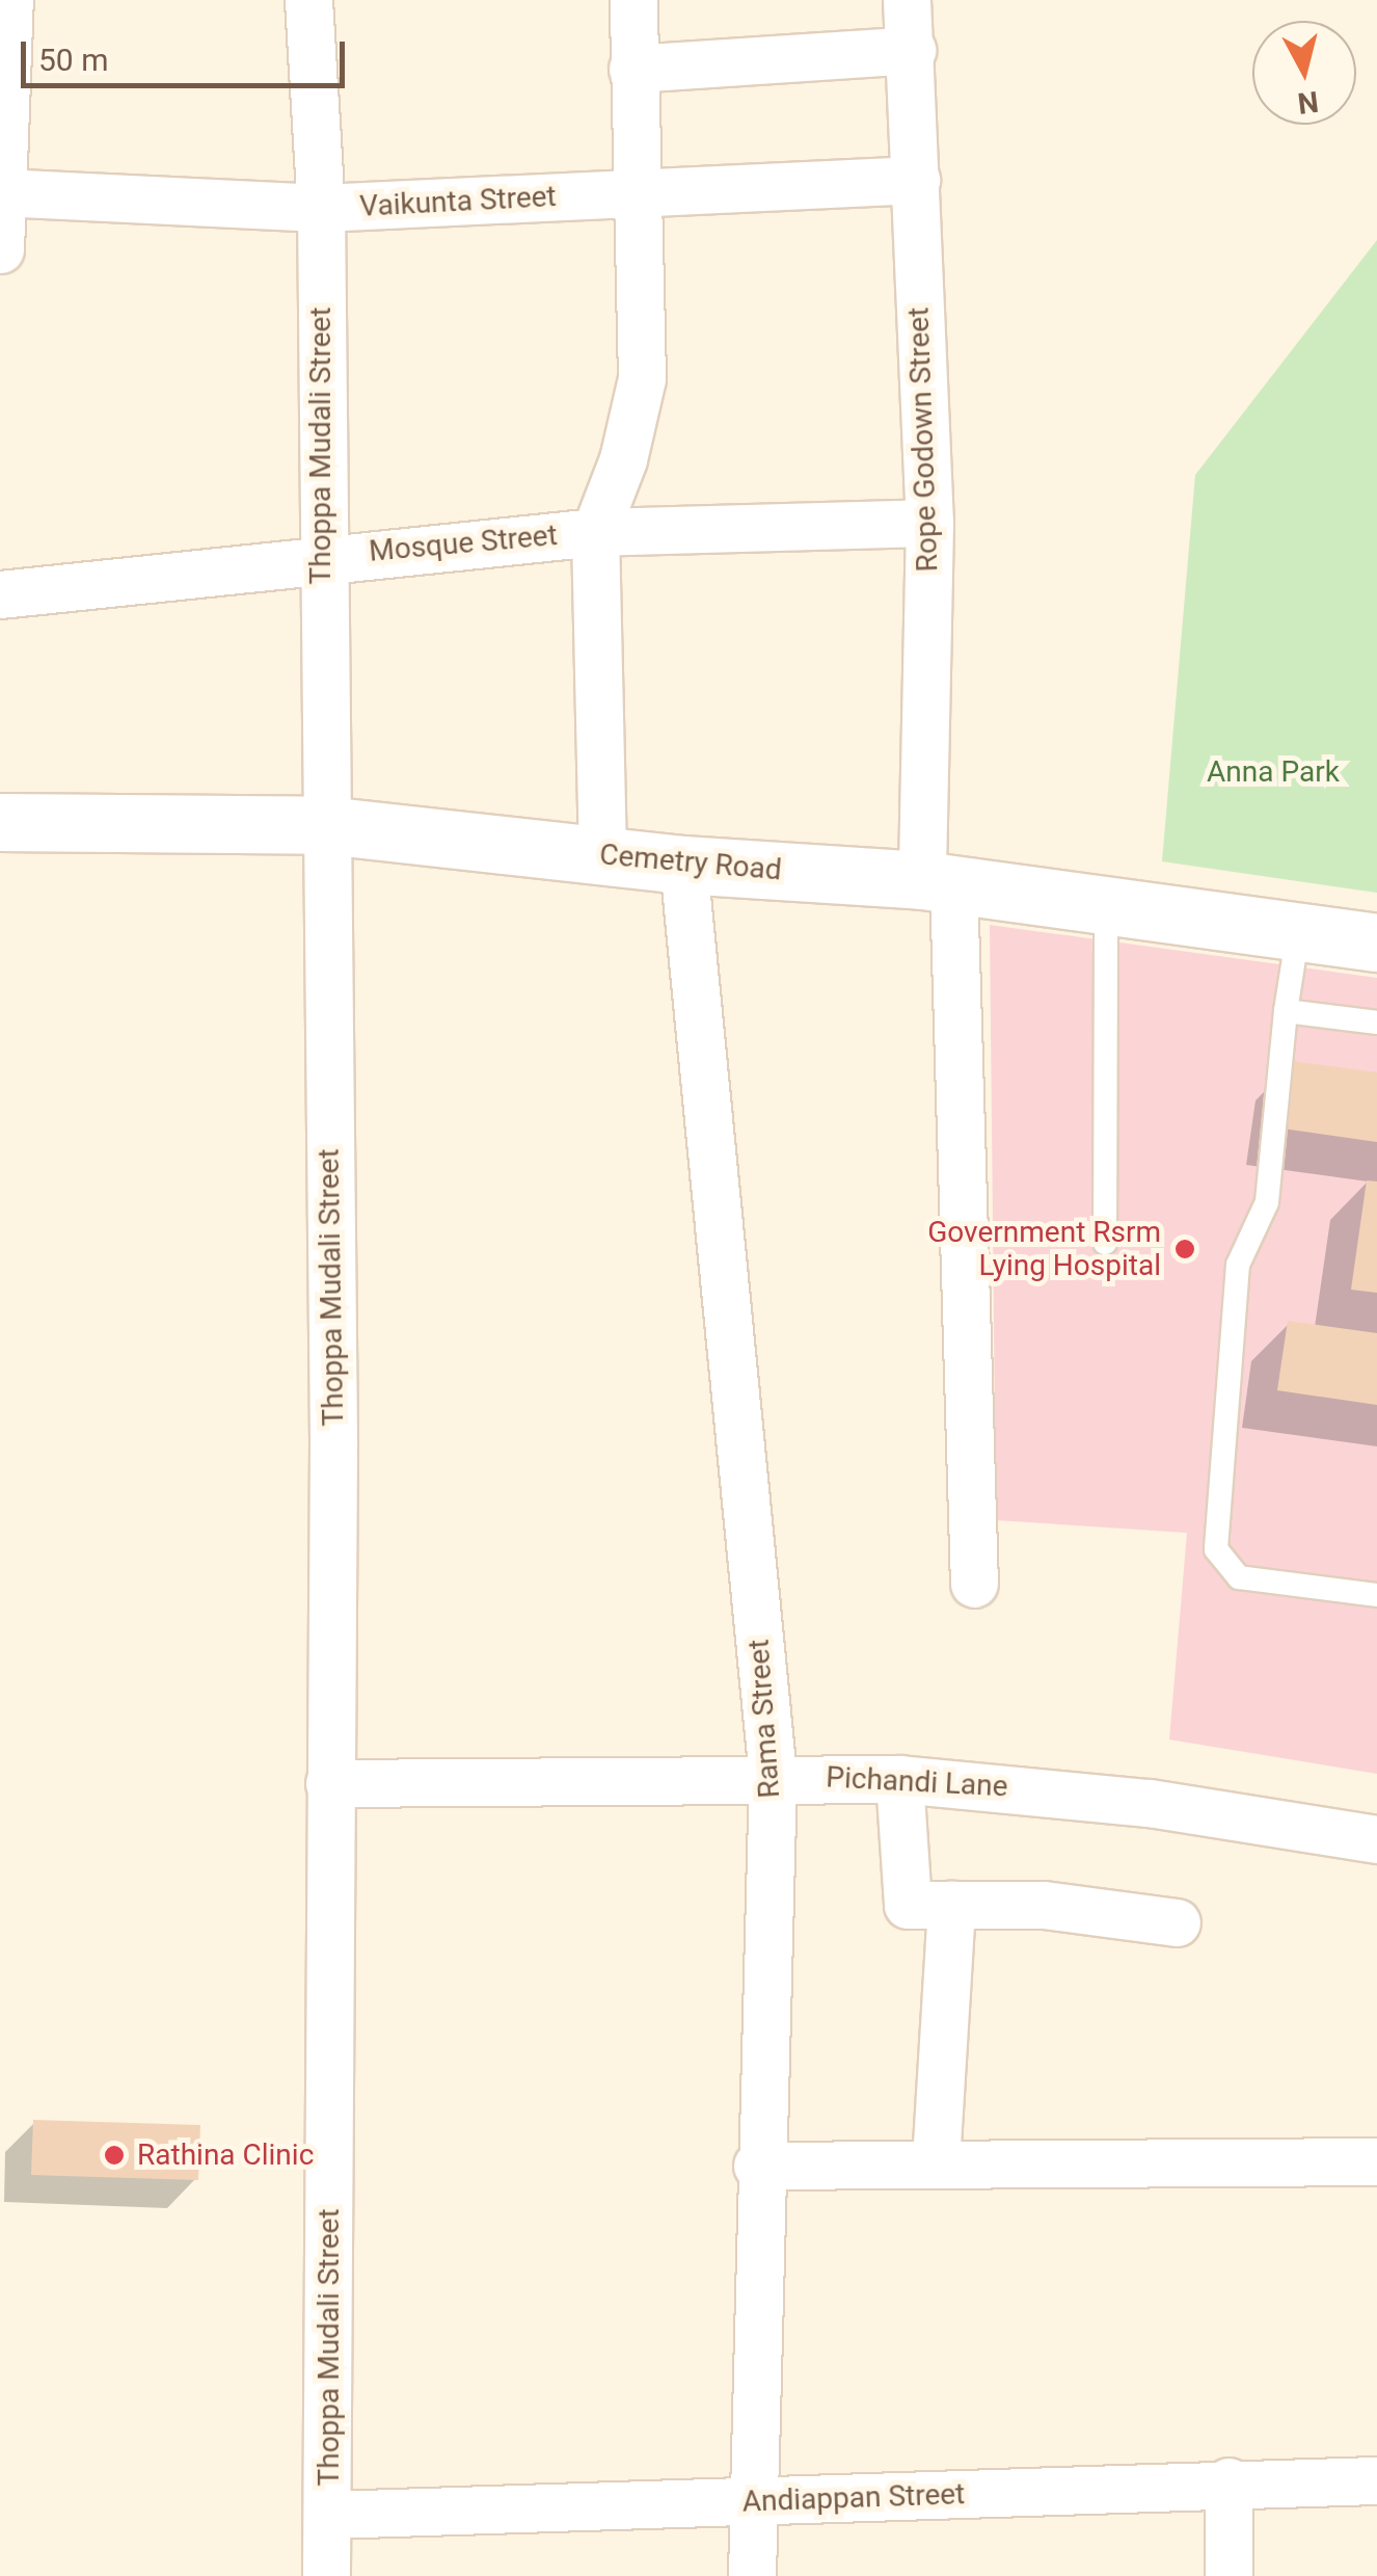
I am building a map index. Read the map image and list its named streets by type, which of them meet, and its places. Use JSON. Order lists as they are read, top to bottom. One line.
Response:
{"streets":{"main road":["Cemetry Road"],"street":["Vaikunta Street","Rope Godown Street","Thoppa Mudali Street","Mosque Street","Rama Street","Pichandi Lane","Andiappan Street"]},"crossings":[["Vaikunta Street","Rope Godown Street"],["Vaikunta Street","Thoppa Mudali Street"],["Rope Godown Street","Mosque Street"],["Rope Godown Street","Cemetry Road"],["Thoppa Mudali Street","Mosque Street"],["Thoppa Mudali Street","Cemetry Road"],["Thoppa Mudali Street","Pichandi Lane"],["Thoppa Mudali Street","Andiappan Street"],["Cemetry Road","Rama Street"],["Rama Street","Pichandi Lane"],["Rama Street","Andiappan Street"]],"parks":["Anna Park"],"places":["Government Rsrm Lying Hospital","Rathina Clinic"],"scale_bar":"50 m","north":"bottom"}
